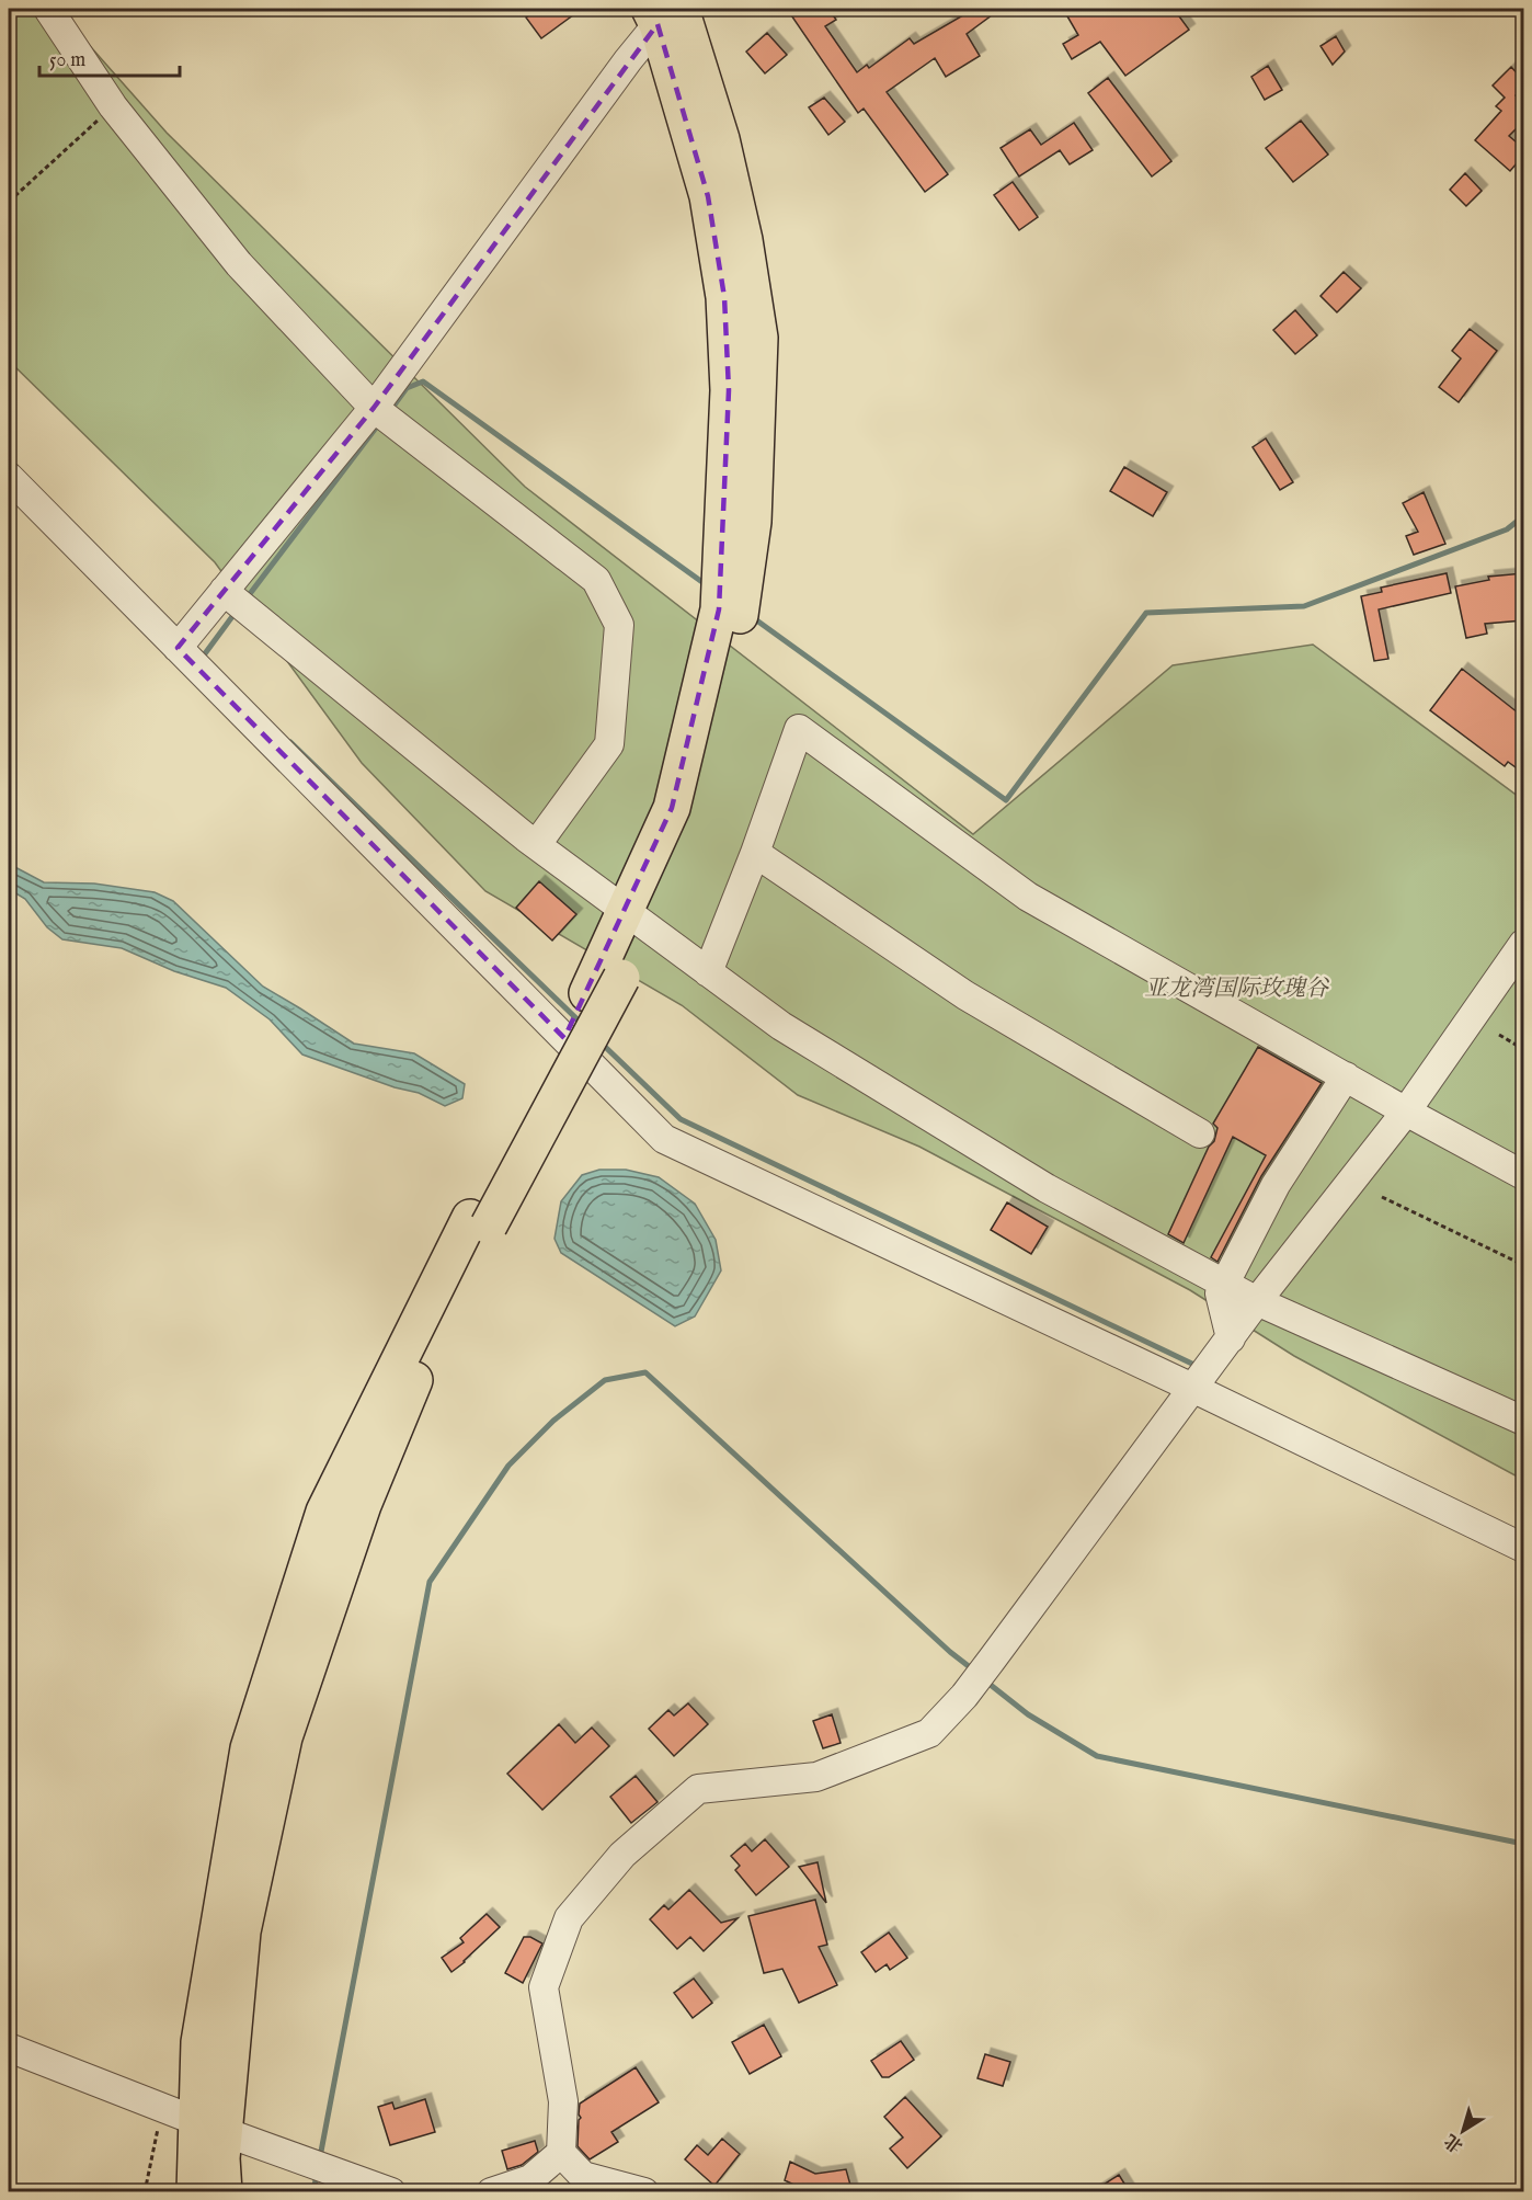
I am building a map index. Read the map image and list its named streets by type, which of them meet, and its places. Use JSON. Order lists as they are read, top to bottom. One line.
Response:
{"parks":["亚龙湾国际玫瑰谷"],"scale_bar":"50 m","north":"bottom left"}
